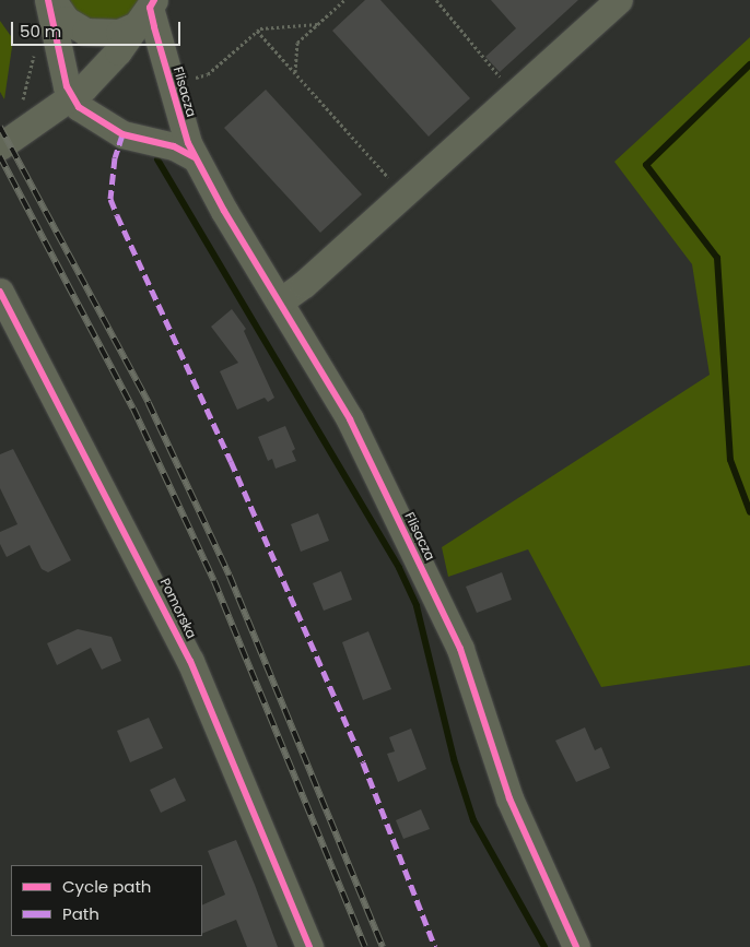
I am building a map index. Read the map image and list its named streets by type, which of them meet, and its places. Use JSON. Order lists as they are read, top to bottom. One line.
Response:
{"streets":{"street":["Flisacza","Pomorska"]},"legend":["Cycle path","Path"],"scale_bar":"50 m"}
